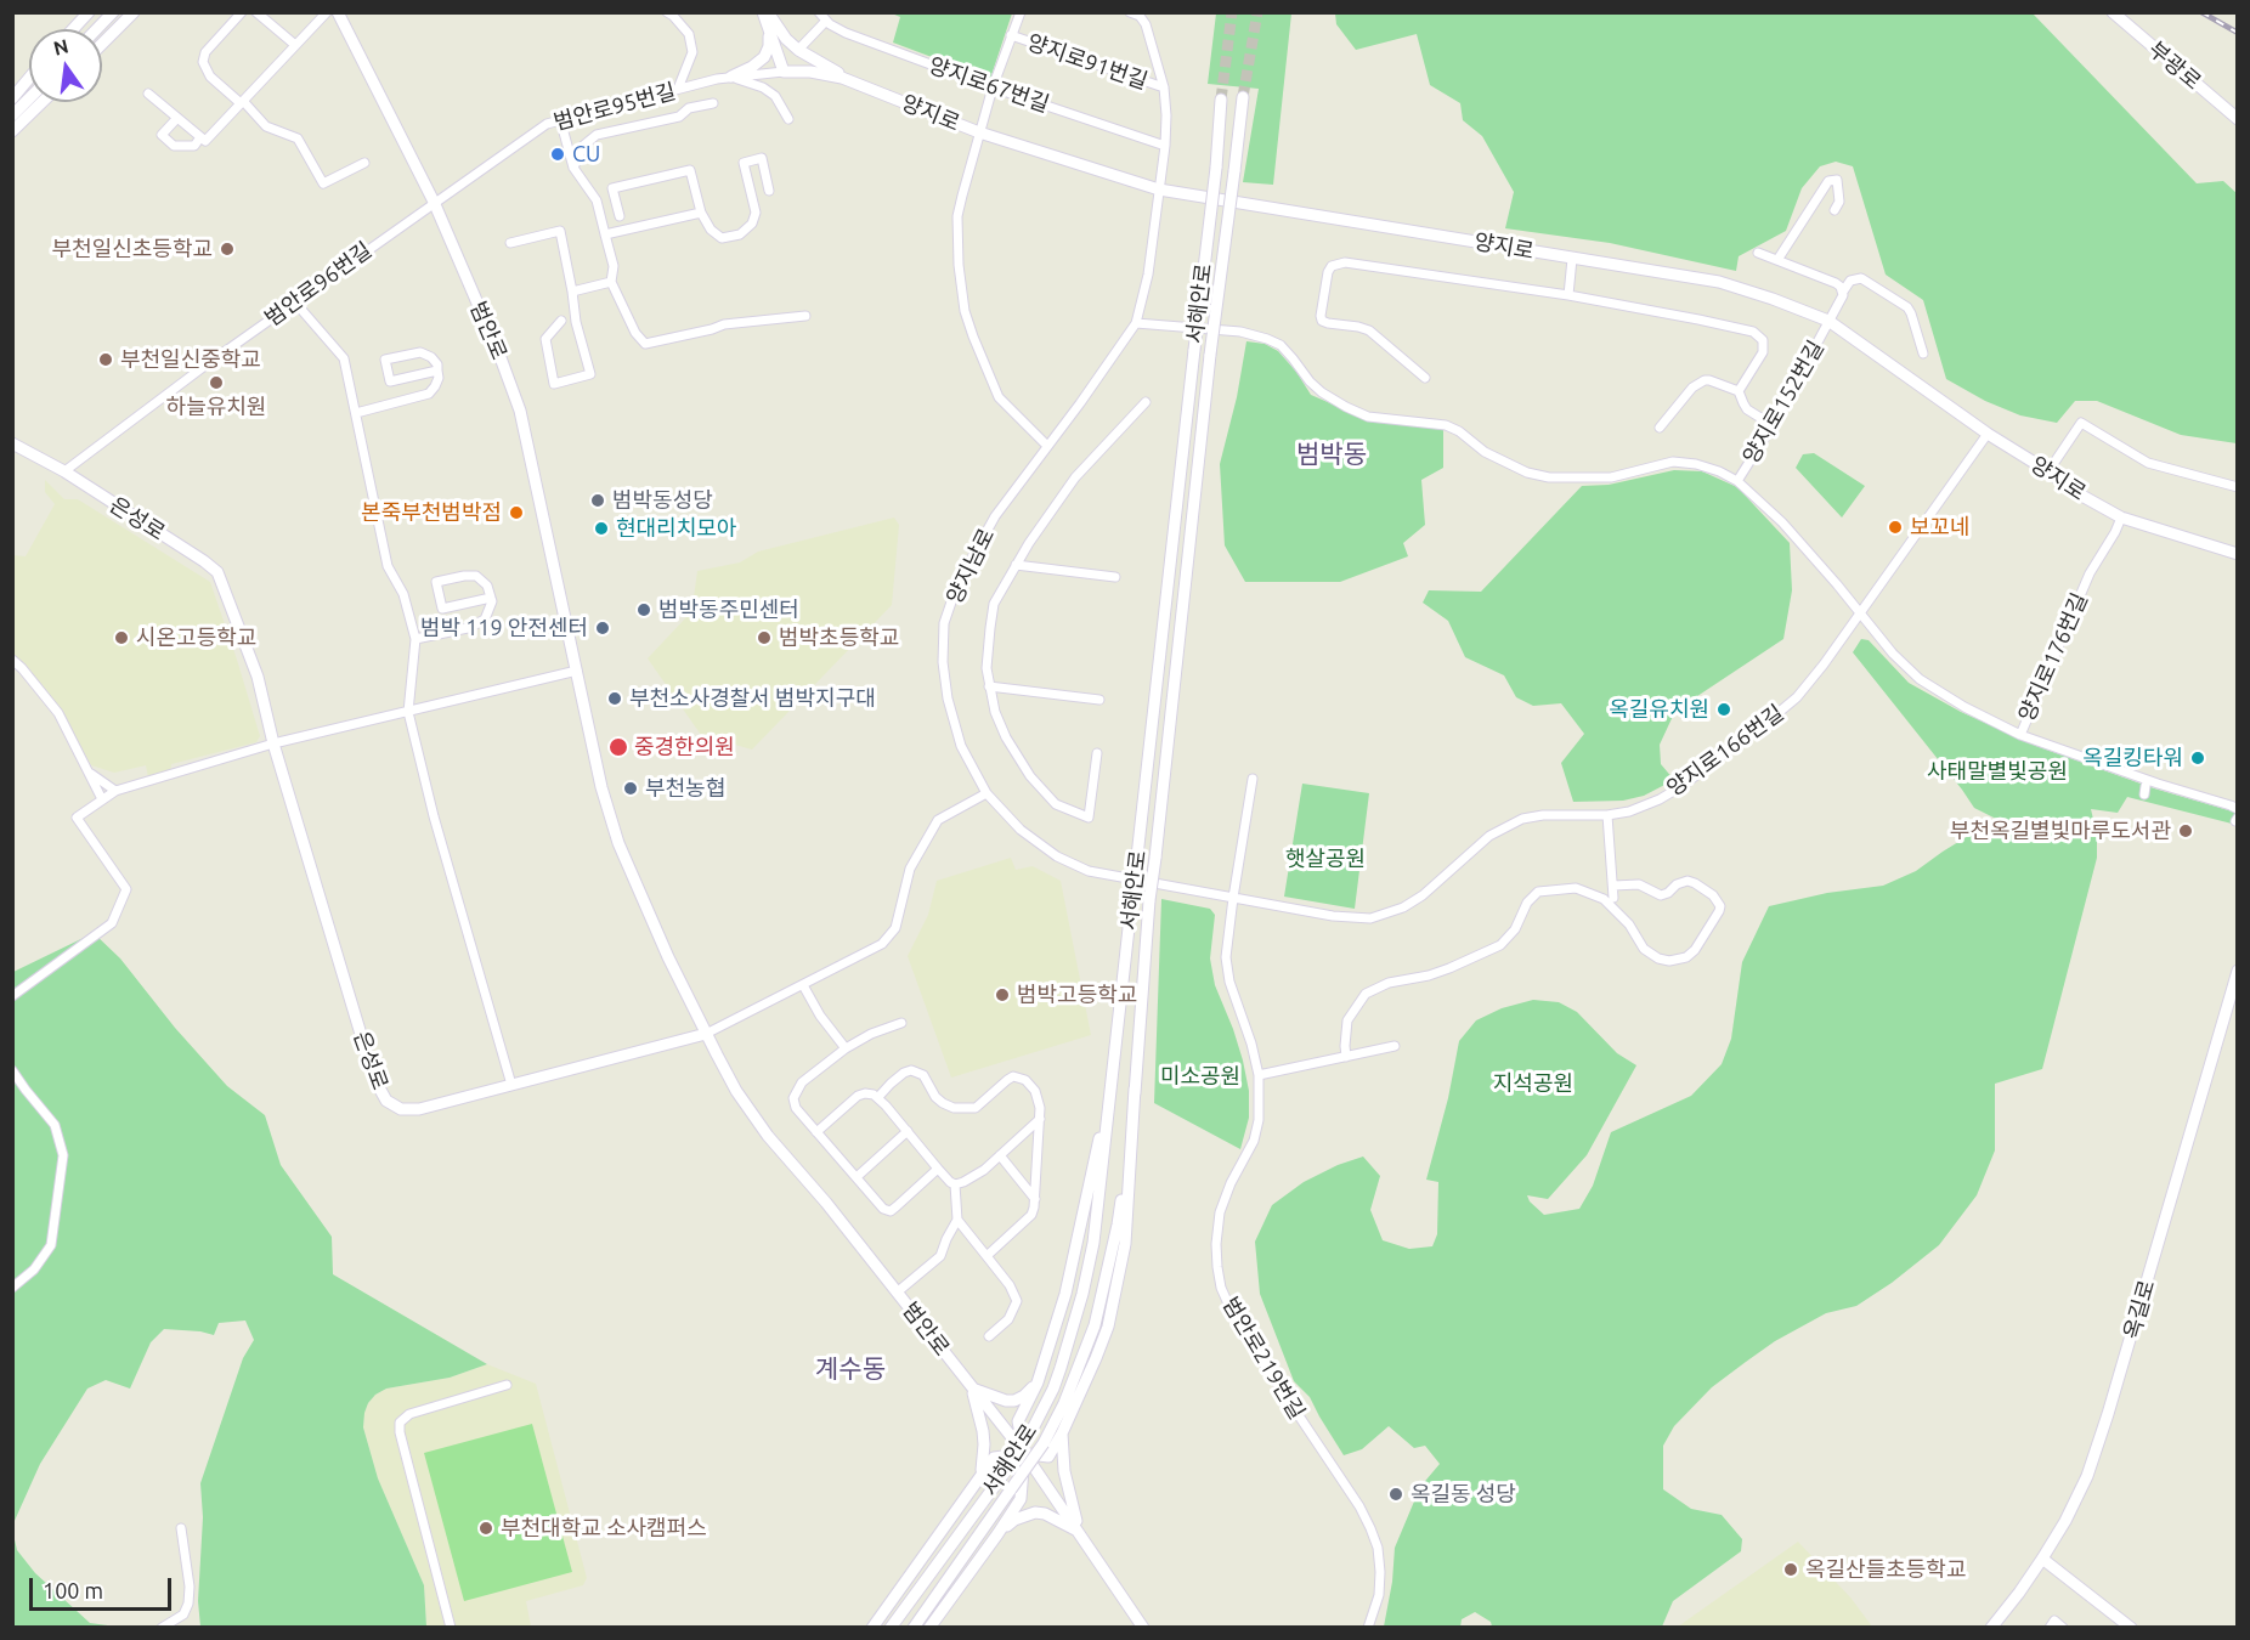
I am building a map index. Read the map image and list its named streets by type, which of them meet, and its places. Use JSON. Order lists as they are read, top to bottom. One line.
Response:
{"streets":{"street":["양지로91번길","부광로","양지로67번길","범안로95번길","양지로","범안로96번길","서해안로","범안로","양지로152번길","은성로","양지남로","양지로176번길","양지로166번길","옥길로","범안로219번길"]},"crossings":[["양지로91번길","양지로67번길"],["양지로91번길","양지로"],["양지로91번길","양지남로"],["양지로67번길","양지남로"],["범안로95번길","양지로"],["범안로95번길","범안로96번길"],["범안로95번길","범안로"],["양지로","양지로152번길"],["양지로","양지남로"],["양지로","양지로176번길"],["양지로","양지로166번길"],["범안로96번길","범안로"],["범안로96번길","은성로"],["범안로","은성로"],["양지로152번길","양지로176번길"],["양지남로","양지로166번길"],["양지남로","범안로219번길"],["양지로176번길","양지로166번길"],["양지로166번길","범안로219번길"]],"districts":["범박동","계수동"],"parks":["사태말별빛공원","햇살공원","미소공원","지석공원"],"places":["CU","부천일신초등학교","부천일신중학교","하늘유치원","범박동성당","본죽부천범박점","보꼬네","현대리치모아","범박동주민센터","범박 119 안전센터","시온고등학교","범박초등학교","부천소사경찰서 범박지구대","옥길유치원","중경한의원","옥길킹타워","부천농협","부천옥길별빛마루도서관","범박고등학교","옥길동 성당","부천대학교 소사캠퍼스","옥길산들초등학교"],"scale_bar":"100 m","north":"top"}
